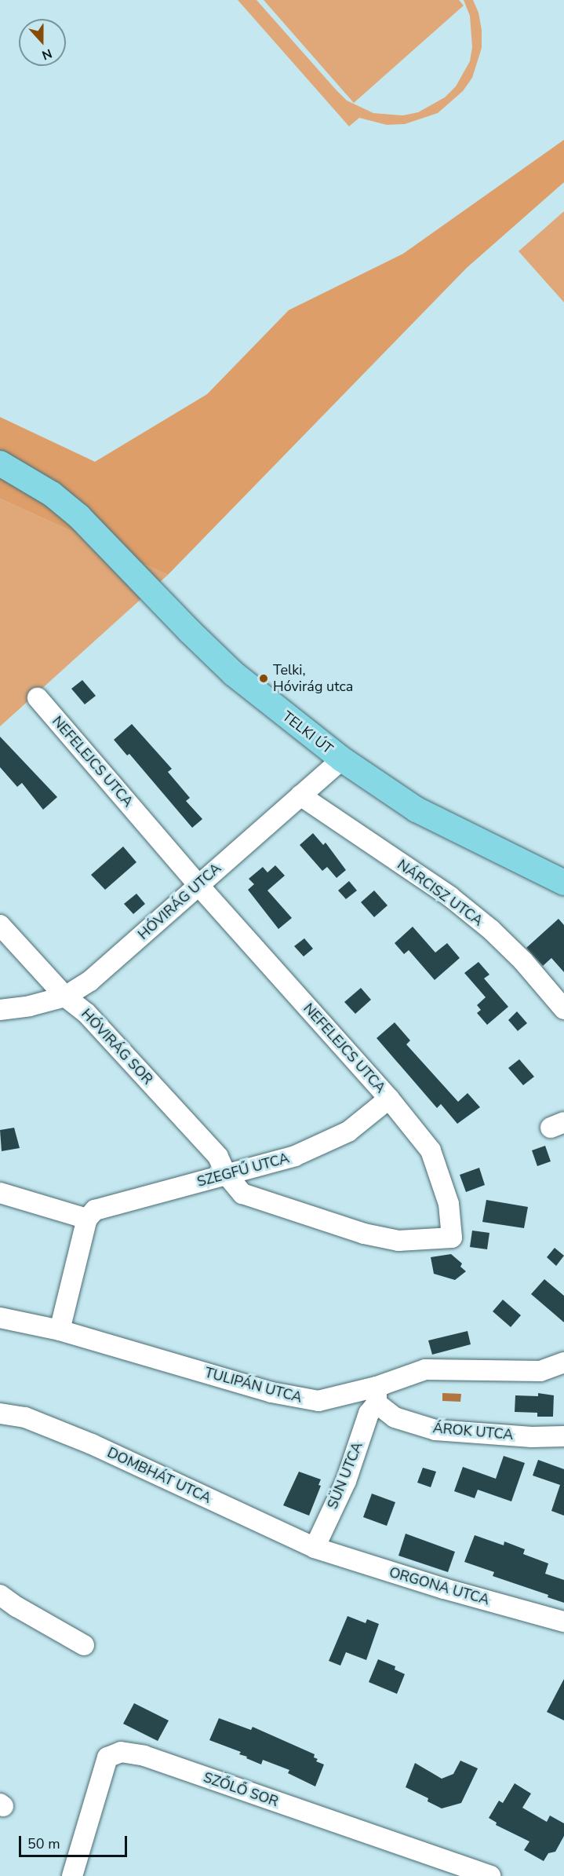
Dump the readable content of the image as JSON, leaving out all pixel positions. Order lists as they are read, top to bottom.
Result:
{
  "streets": {
    "main road": ["TELKI ÚT"],
    "street": [
      "NEFELEJCS UTCA",
      "NÁRCISZ UTCA",
      "HÓVIRÁG UTCA",
      "HÓVIRÁG SOR",
      "SZEGFŰ UTCA",
      "TULIPÁN UTCA",
      "ÁROK UTCA",
      "DOMBHÁT UTCA",
      "SÜN UTCA",
      "ORGONA UTCA",
      "SZŐLŐ SOR"
    ]
  },
  "crossings": [
    ["TELKI ÚT", "HÓVIRÁG UTCA"],
    ["NEFELEJCS UTCA", "HÓVIRÁG UTCA"],
    ["NEFELEJCS UTCA", "HÓVIRÁG SOR"],
    ["NEFELEJCS UTCA", "SZEGFŰ UTCA"],
    ["NÁRCISZ UTCA", "HÓVIRÁG UTCA"],
    ["HÓVIRÁG UTCA", "HÓVIRÁG SOR"],
    ["HÓVIRÁG SOR", "SZEGFŰ UTCA"],
    ["TULIPÁN UTCA", "ÁROK UTCA"],
    ["TULIPÁN UTCA", "SÜN UTCA"],
    ["ÁROK UTCA", "SÜN UTCA"],
    ["DOMBHÁT UTCA", "SÜN UTCA"],
    ["DOMBHÁT UTCA", "ORGONA UTCA"],
    ["SÜN UTCA", "ORGONA UTCA"]
  ],
  "places": ["Telki, Hóvirág utca"],
  "scale_bar": "50 m",
  "north": "bottom"
}
